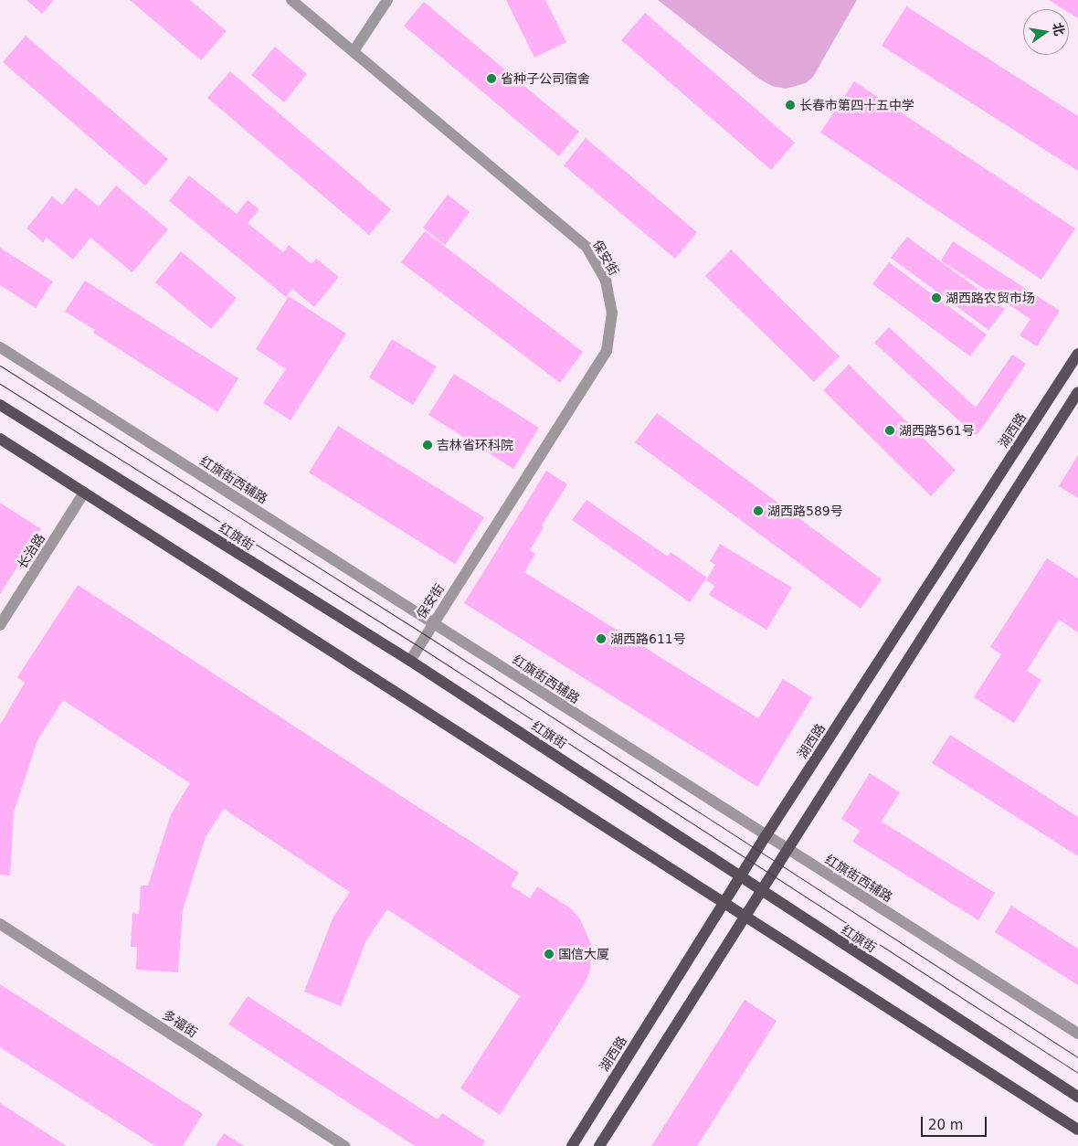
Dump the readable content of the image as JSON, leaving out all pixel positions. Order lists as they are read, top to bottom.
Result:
{
  "streets": {
    "main road": ["湖西路", "红旗街"],
    "street": [
      "保安街",
      "红旗街西辅路",
      "长治路",
      "多福街"
    ]
  },
  "crossings": [
    ["保安街", "红旗街西辅路"],
    ["保安街", "红旗街"],
    ["湖西路", "红旗街西辅路"],
    ["湖西路", "红旗街"]
  ],
  "places": [
    "省种子公司宿舍",
    "长春市第四十五中学",
    "湖西路农贸市场",
    "湖西路561号",
    "吉林省环科院",
    "湖西路589号",
    "湖西路611号",
    "国信大厦"
  ],
  "scale_bar": "20 m",
  "north": "right"
}
